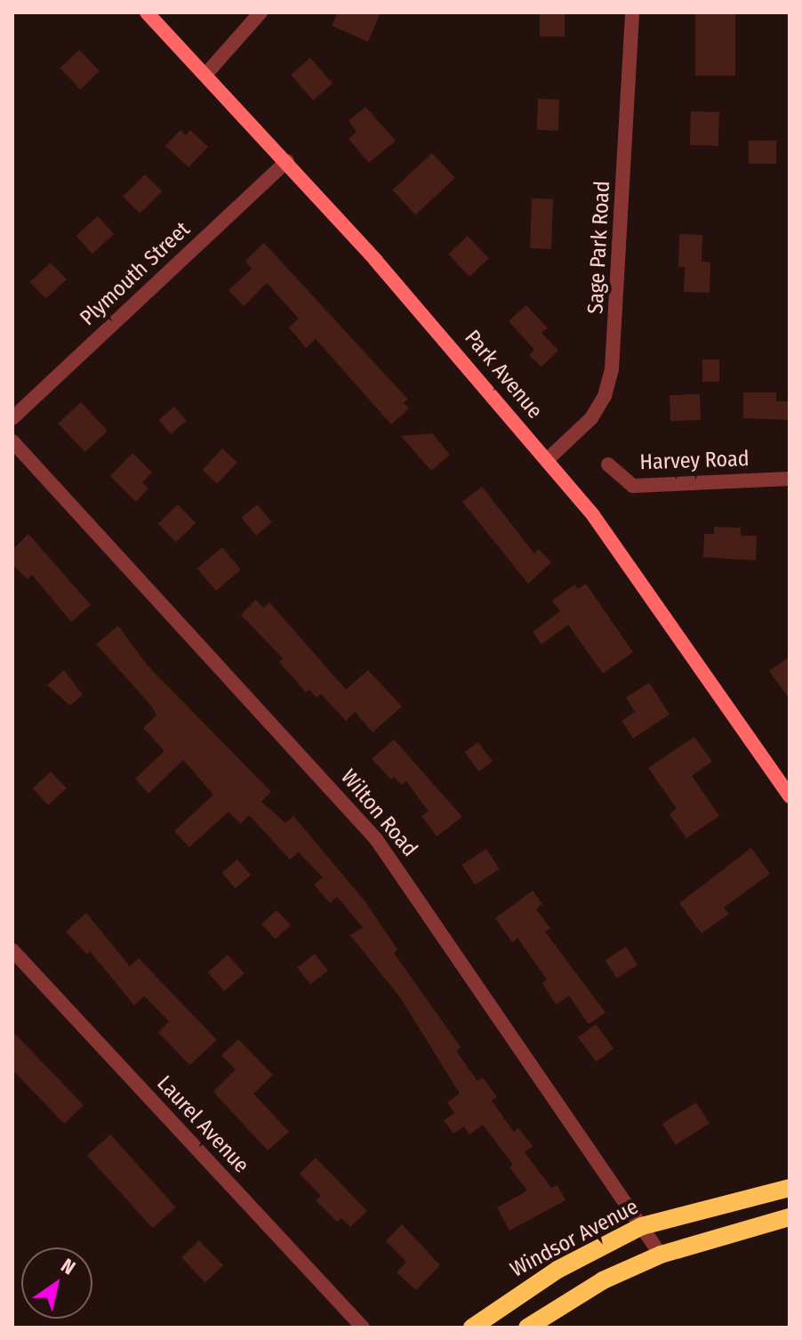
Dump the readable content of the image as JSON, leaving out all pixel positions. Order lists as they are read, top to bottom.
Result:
{
  "streets": {
    "main road": ["Park Avenue", "Windsor Avenue"],
    "street": [
      "Sage Park Road",
      "Plymouth Street",
      "Harvey Road",
      "Wilton Road",
      "Laurel Avenue"
    ]
  },
  "crossings": [
    ["Sage Park Road", "Park Avenue"],
    ["Plymouth Street", "Park Avenue"],
    ["Wilton Road", "Windsor Avenue"]
  ],
  "north": "top right"
}
